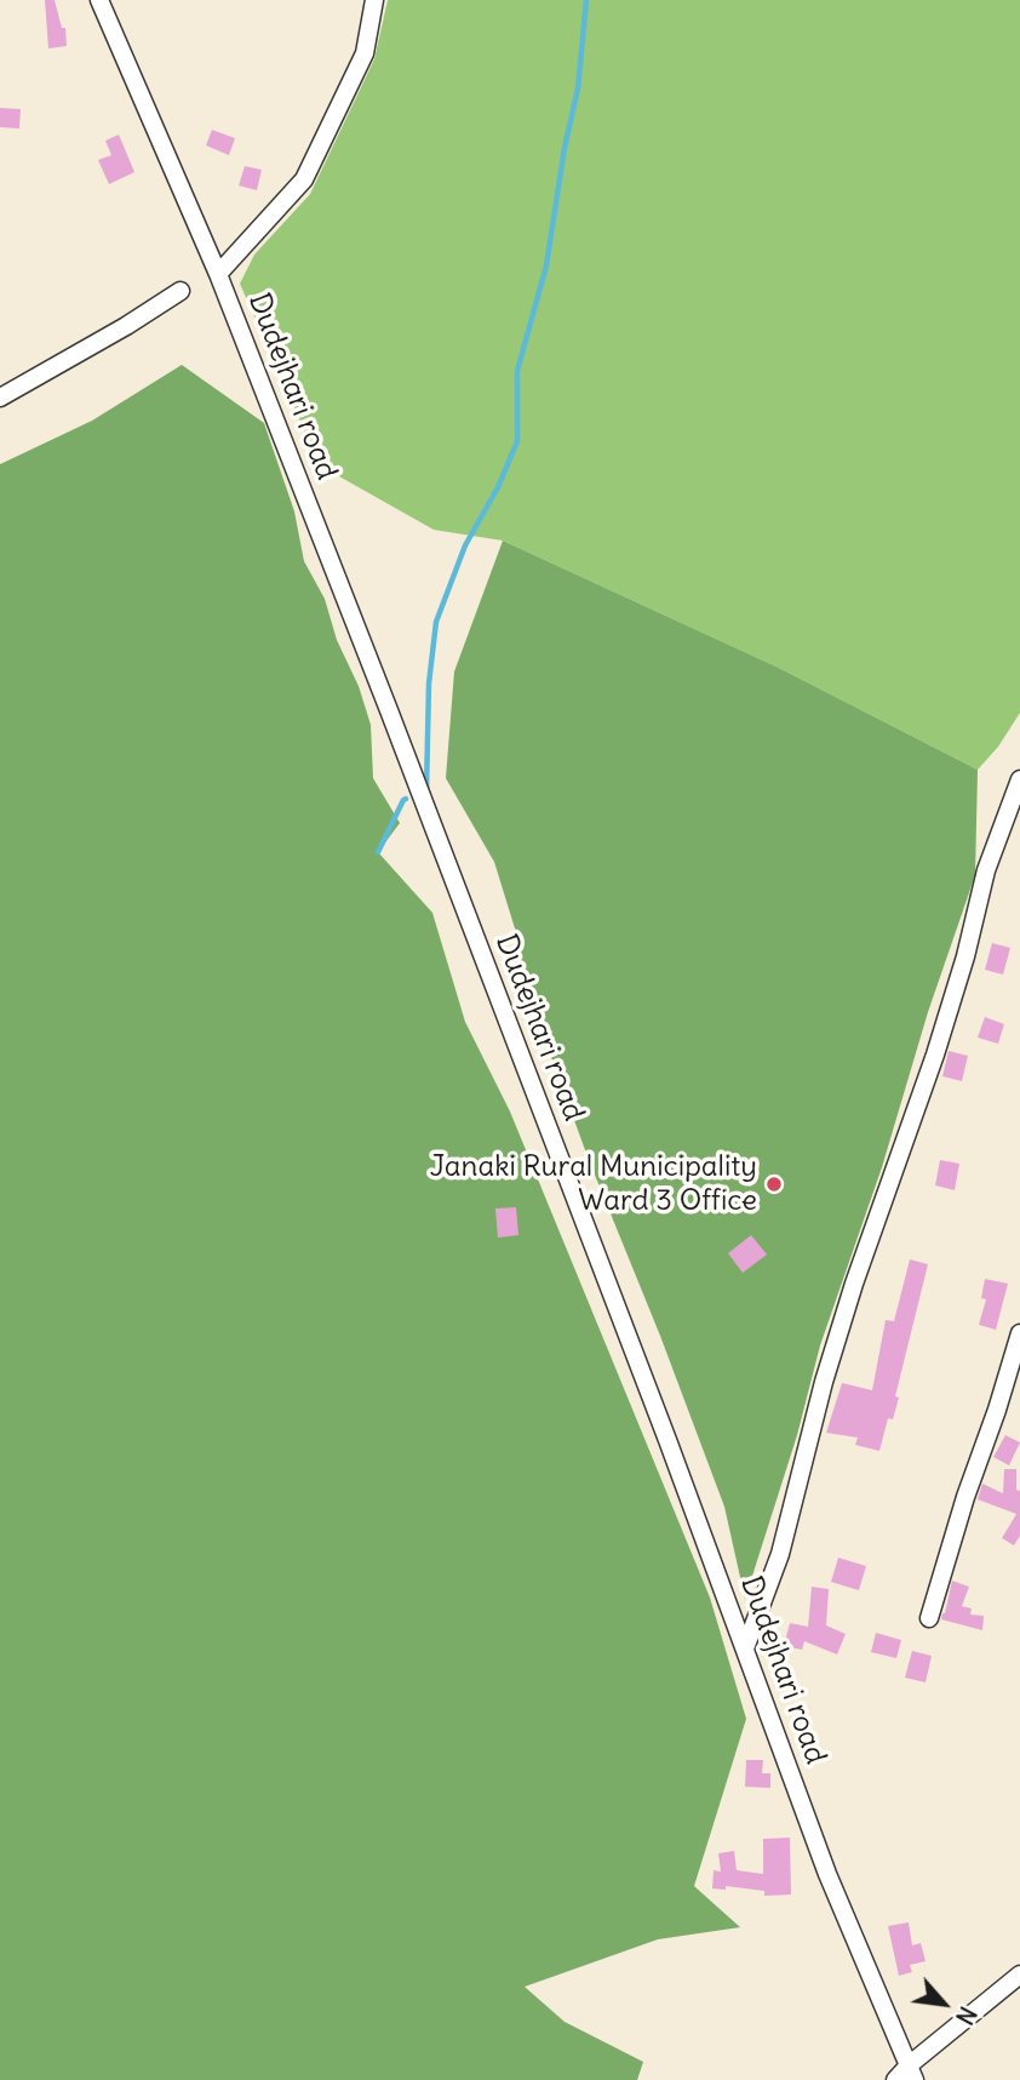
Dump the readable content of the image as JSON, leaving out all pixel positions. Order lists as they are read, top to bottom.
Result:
{
  "streets": {
    "street": ["Dudejhari road"]
  },
  "places": ["Janaki Rural Municipality Ward 3 Office"],
  "north": "bottom right"
}
